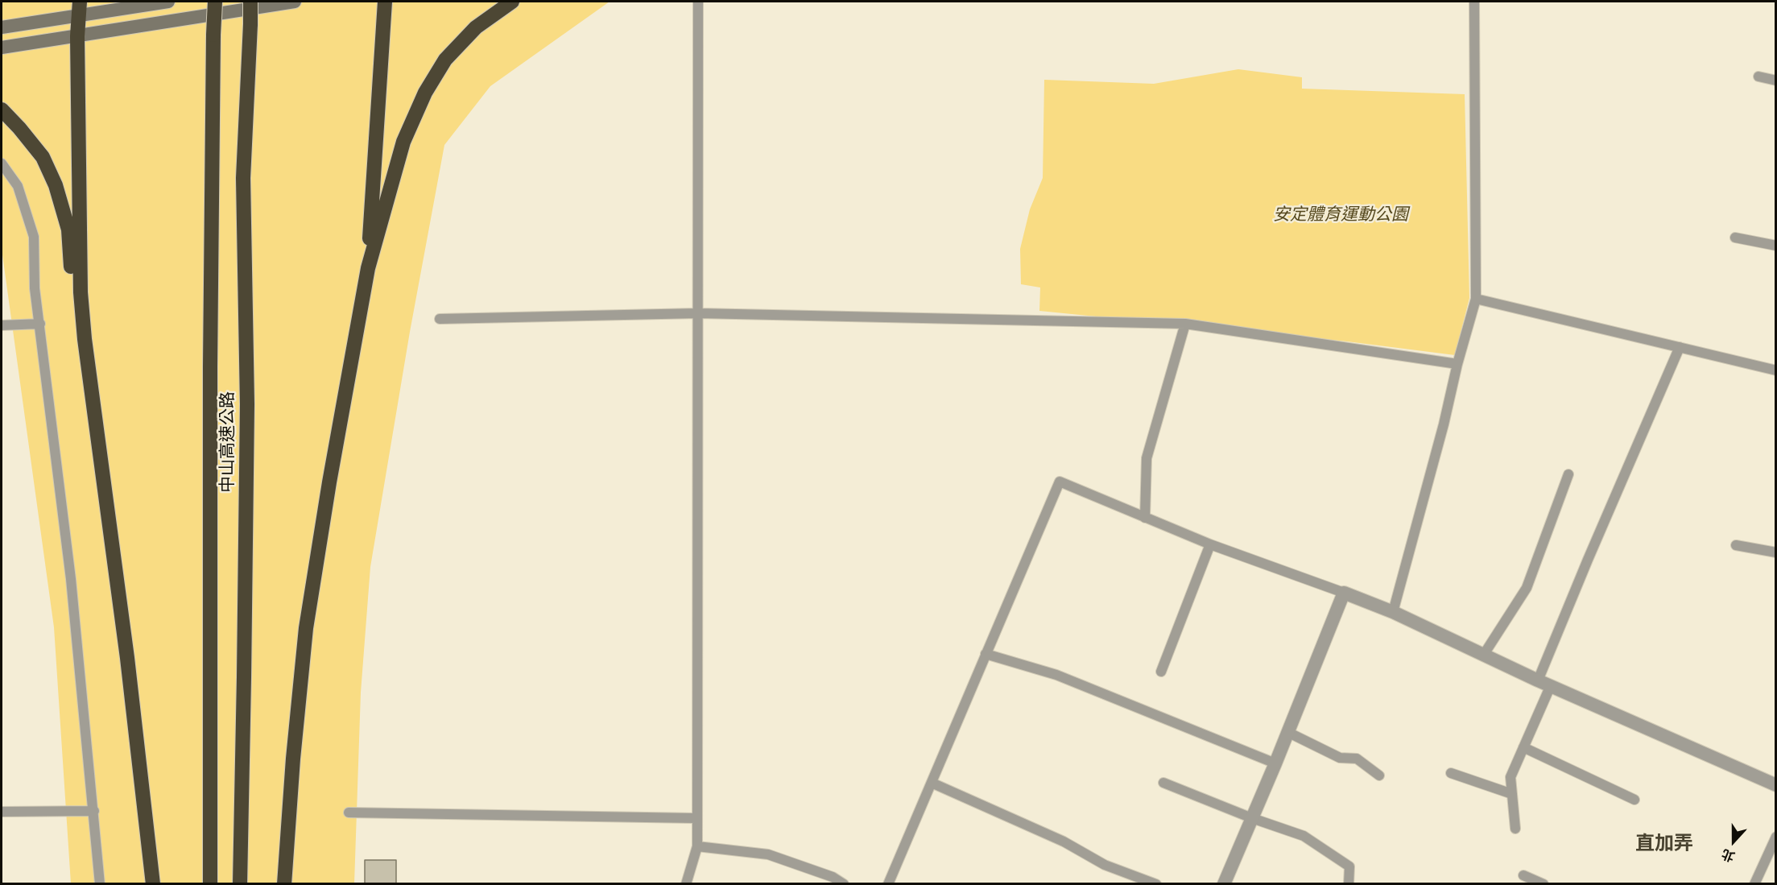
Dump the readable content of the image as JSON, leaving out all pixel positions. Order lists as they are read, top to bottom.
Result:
{
  "streets": {
    "highway": ["中山高速公路"]
  },
  "districts": ["直加弄"],
  "parks": ["安定體育運動公園"],
  "north": "bottom"
}
